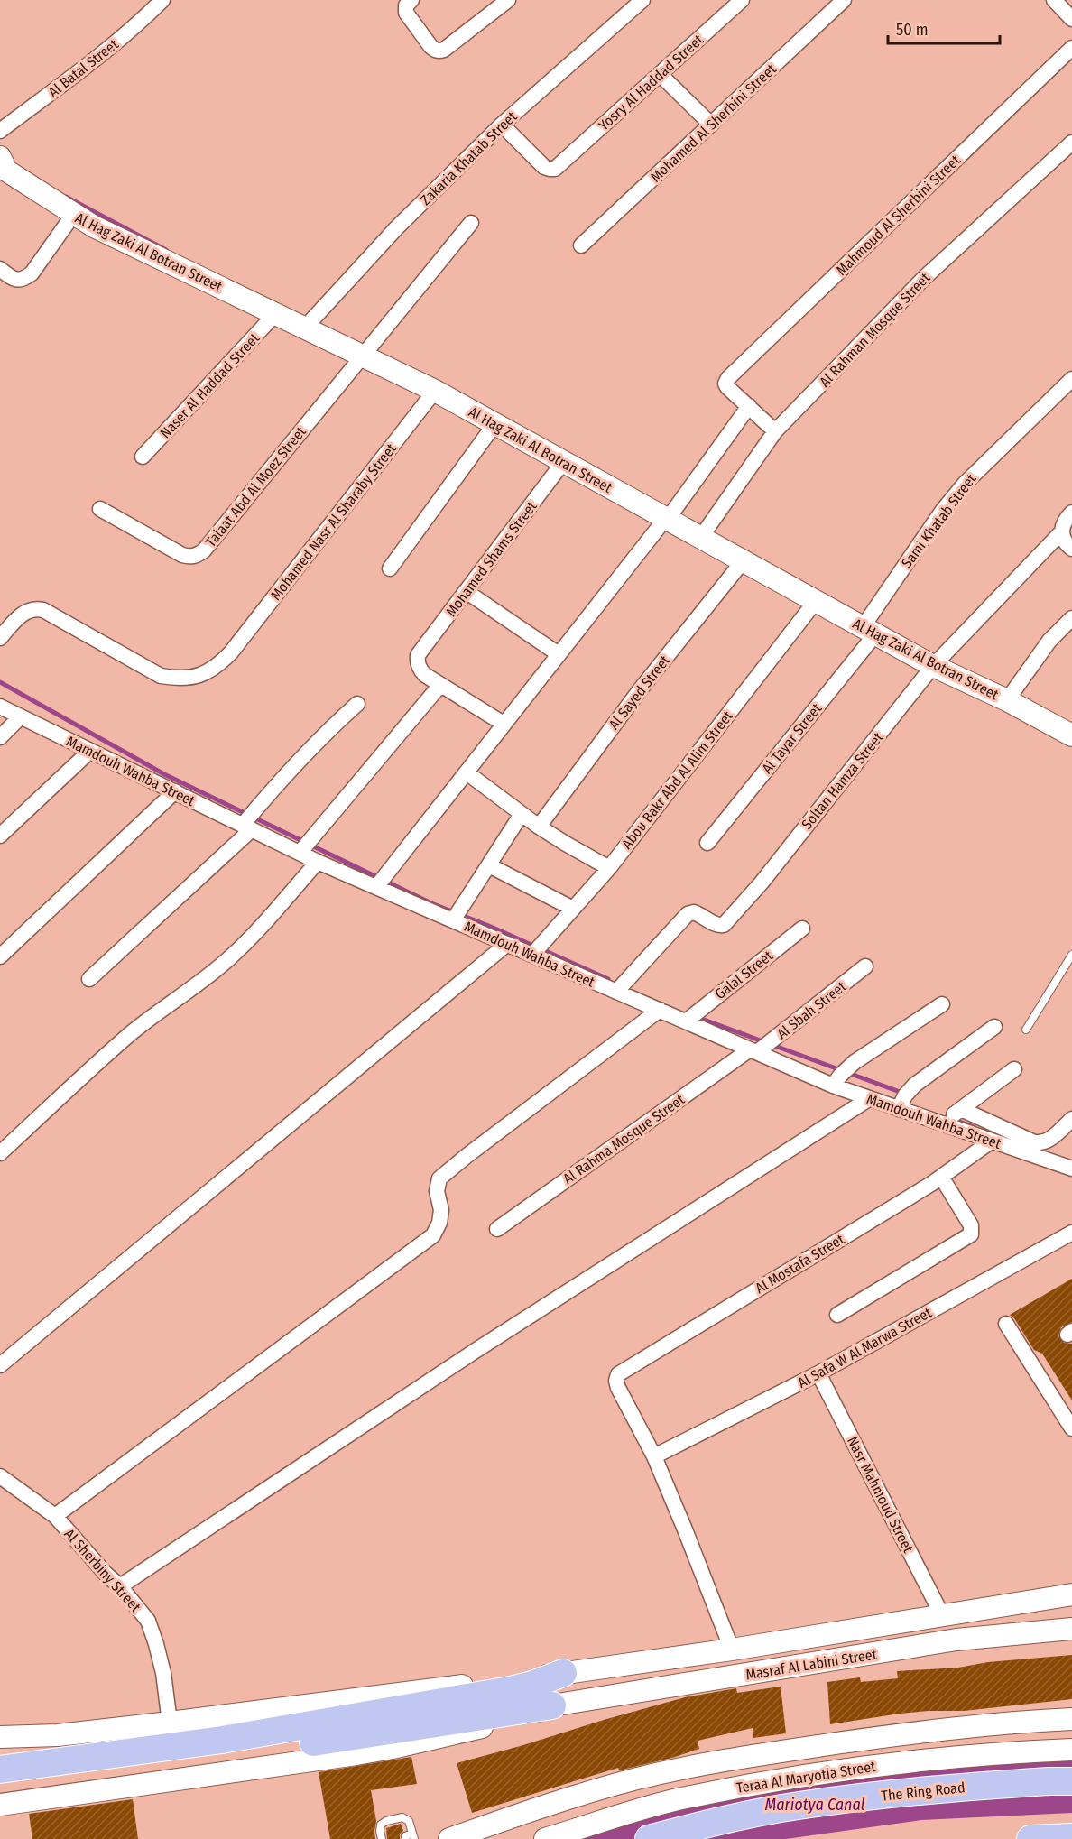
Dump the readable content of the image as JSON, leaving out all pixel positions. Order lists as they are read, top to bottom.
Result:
{
  "streets": {
    "highway": ["The Ring Road"],
    "main road": ["Al Hag Zaki Al Botran Street", "Masraf Al Labini Street", "Teraa Al Maryotia Street"],
    "street": [
      "Al Batal Street",
      "Yosry Al Haddad Street",
      "Mohamed Al Sherbini Street",
      "Zakaria Khatab Street",
      "Mahmoud Al Sherbini Street",
      "Al Rahman Mosque Street",
      "Naser Al Haddad Street",
      "Talaat Abd Al Moez Street",
      "Sami Khatab Street",
      "Mohamed Nasr Al Sharaby Street",
      "Mohamed Shams Street",
      "Al Sayed Street",
      "Al Tayar Street",
      "Mamdouh Wahba Street",
      "Abou Bakr Abd Al Alim Street",
      "Soltan Hamza Street",
      "Galal Street",
      "Al Sbah Street",
      "Al Rahma Mosque Street",
      "Al Mostafa Street",
      "Al Safa W Al Marwa Street",
      "Nasr Mahmoud Street",
      "Al Sherbiny Street"
    ]
  },
  "crossings": [
    ["Yosry Al Haddad Street", "Zakaria Khatab Street"],
    ["Zakaria Khatab Street", "Al Hag Zaki Al Botran Street"],
    ["Al Hag Zaki Al Botran Street", "Al Rahman Mosque Street"],
    ["Al Hag Zaki Al Botran Street", "Naser Al Haddad Street"],
    ["Al Hag Zaki Al Botran Street", "Talaat Abd Al Moez Street"],
    ["Al Hag Zaki Al Botran Street", "Sami Khatab Street"],
    ["Al Hag Zaki Al Botran Street", "Mohamed Nasr Al Sharaby Street"],
    ["Al Hag Zaki Al Botran Street", "Mohamed Shams Street"],
    ["Al Hag Zaki Al Botran Street", "Al Sayed Street"],
    ["Al Hag Zaki Al Botran Street", "Al Tayar Street"],
    ["Al Hag Zaki Al Botran Street", "Abou Bakr Abd Al Alim Street"],
    ["Al Hag Zaki Al Botran Street", "Soltan Hamza Street"],
    ["Sami Khatab Street", "Al Tayar Street"],
    ["Mamdouh Wahba Street", "Abou Bakr Abd Al Alim Street"],
    ["Mamdouh Wahba Street", "Soltan Hamza Street"],
    ["Mamdouh Wahba Street", "Galal Street"],
    ["Mamdouh Wahba Street", "Al Sbah Street"],
    ["Mamdouh Wahba Street", "Al Rahma Mosque Street"],
    ["Mamdouh Wahba Street", "Al Mostafa Street"],
    ["Al Sbah Street", "Al Rahma Mosque Street"],
    ["Al Mostafa Street", "Al Safa W Al Marwa Street"],
    ["Al Safa W Al Marwa Street", "Nasr Mahmoud Street"],
    ["Nasr Mahmoud Street", "Masraf Al Labini Street"],
    ["Al Sherbiny Street", "Masraf Al Labini Street"]
  ],
  "water": ["Mariotya Canal"],
  "scale_bar": "50 m"
}
